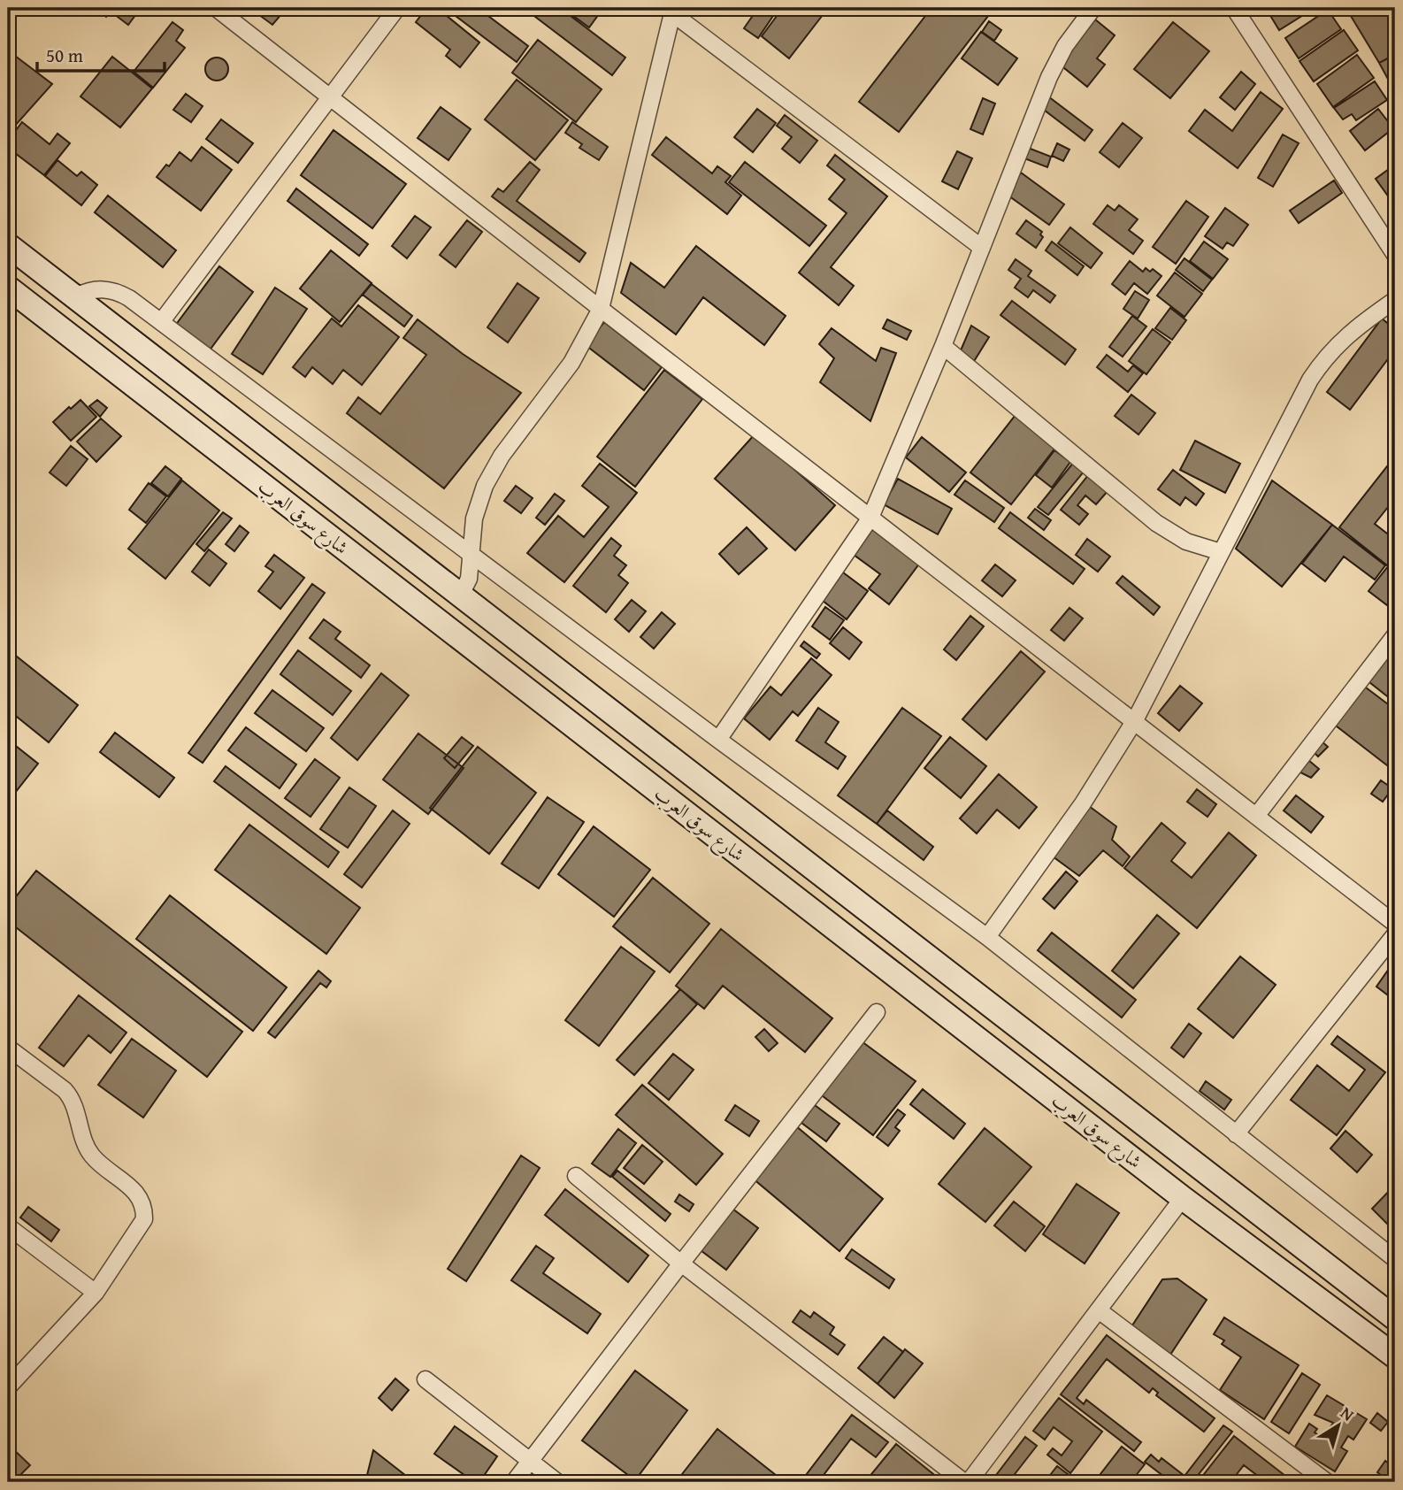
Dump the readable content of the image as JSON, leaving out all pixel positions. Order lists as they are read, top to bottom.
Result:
{
  "streets": {
    "main road": ["شارع سوق العرب"]
  },
  "scale_bar": "50 m",
  "north": "top right"
}
